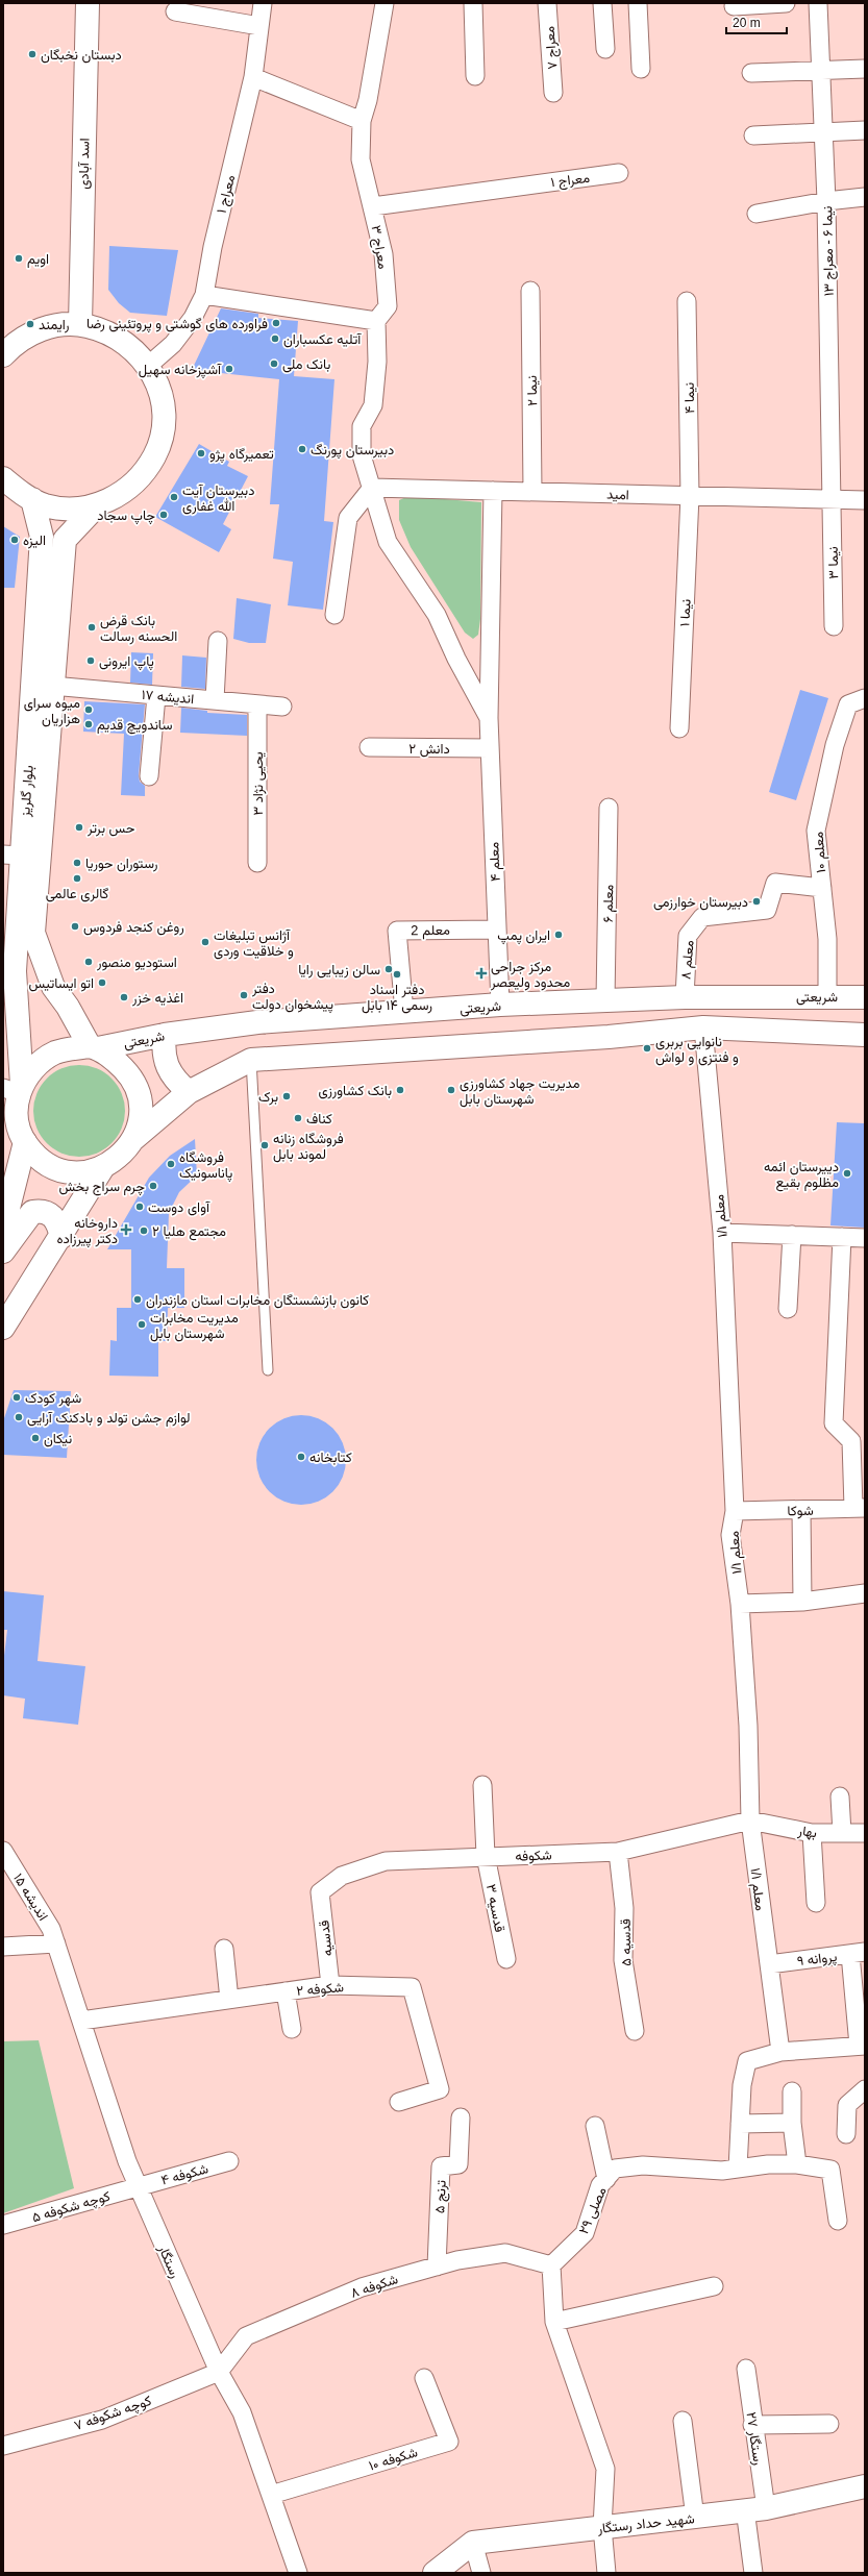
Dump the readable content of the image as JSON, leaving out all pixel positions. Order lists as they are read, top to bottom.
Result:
{
  "streets": {
    "main road": [
      "اسد آبادی",
      "بلوار گلریز",
      "شریعتی",
      "شهید حداد رستگار"
    ],
    "street": [
      "معراج ۷",
      "معراج ۱",
      "معراج ۳",
      "نیما ۶ - معراج ۱۳",
      "نیما ۲",
      "نیما ۴",
      "امید",
      "نیما ۳",
      "نیما ۱",
      "اندیشه ۱۷",
      "دانش ۲",
      "یحیی نژاد ۳",
      "معلم ۱۰",
      "معلم ۴",
      "معلم ۶",
      "معلم 2",
      "معلم ۸",
      "معلم ۱/۱",
      "شوکا",
      "بهار",
      "شکوفه",
      "اندیشه ۱۵",
      "قدسیه ۳",
      "قدسیه",
      "قدسیه ۵",
      "پروانه ۹",
      "شکوفه ۲",
      "شکوفه ۴",
      "ترنج ۵",
      "کوچه شکوفه ۵",
      "مصلی ۲۹",
      "رستگار",
      "شکوفه ۸",
      "کوچه شکوفه ۷",
      "رستگار ۲۷",
      "شکوفه ۱۰"
    ]
  },
  "crossings": [
    ["معراج ۱", "معراج ۳"],
    ["نیما ۶ - معراج ۱۳", "امید"],
    ["نیما ۶ - معراج ۱۳", "نیما ۳"],
    ["نیما ۲", "امید"],
    ["نیما ۴", "امید"],
    ["نیما ۴", "نیما ۱"],
    ["امید", "نیما ۳"],
    ["امید", "نیما ۱"],
    ["امید", "معلم ۴"],
    ["اندیشه ۱۷", "یحیی نژاد ۳"],
    ["اندیشه ۱۷", "بلوار گلریز"],
    ["دانش ۲", "معلم ۴"],
    ["بلوار گلریز", "شریعتی"],
    ["معلم ۱۰", "معلم ۸"],
    ["معلم ۱۰", "شریعتی"],
    ["معلم ۴", "معلم 2"],
    ["معلم ۴", "شریعتی"],
    ["معلم ۶", "شریعتی"],
    ["معلم 2", "شریعتی"],
    ["معلم ۸", "شریعتی"],
    ["معلم ۱/۱", "شوکا"],
    ["معلم ۱/۱", "بهار"],
    ["معلم ۱/۱", "شکوفه"],
    ["معلم ۱/۱", "پروانه ۹"],
    ["بهار", "شکوفه"],
    ["شکوفه", "قدسیه ۳"],
    ["شکوفه", "قدسیه"],
    ["شکوفه", "قدسیه ۵"],
    ["اندیشه ۱۵", "رستگار"],
    ["قدسیه", "شکوفه ۲"],
    ["شکوفه ۲", "رستگار"],
    ["شکوفه ۴", "کوچه شکوفه ۵"],
    ["شکوفه ۴", "رستگار"],
    ["ترنج ۵", "شکوفه ۸"],
    ["کوچه شکوفه ۵", "رستگار"],
    ["مصلی ۲۹", "شکوفه ۸"],
    ["رستگار", "شکوفه ۸"],
    ["رستگار", "کوچه شکوفه ۷"],
    ["رستگار", "شکوفه ۱۰"],
    ["شکوفه ۸", "کوچه شکوفه ۷"],
    ["رستگار ۲۷", "شهید حداد رستگار"]
  ],
  "places": {
    "other": [
      "دبستان نخبگان",
      "اویم",
      "فراورده های گوشتی و پروتئینی رضا",
      "رایمند",
      "آتلیه عکسباران",
      "بانک ملی",
      "آشپزخانه سهیل",
      "دبیرستان پورنگ",
      "تعمیرگاه پژو",
      "دبیرستان آیت الله غفاری",
      "چاپ سجاد",
      "الیزه",
      "بانک قرض الحسنه رسالت",
      "پاپ ایرونی",
      "میوه سرای هزاریان",
      "ساندویچ قدیم",
      "حس برتر",
      "رستوران حوریا",
      "گالری عالمی",
      "دبیرستان خوارزمی",
      "روغن کنجد فردوس",
      "ایران پمپ",
      "آژانس تبلیغات و خلاقیت وردی",
      "استودیو منصور",
      "سالن زیبایی رایا",
      "دفتر اسناد رسمی ۱۴ بابل",
      "اتو ایساتیس",
      "دفتر پیشخوان دولت",
      "اغذیه خزر",
      "نانوایی بربری و فنتزی و لواش",
      "بانک کشاورزی",
      "مدیریت جهاد کشاورزی شهرستان بابل",
      "برک",
      "کناف",
      "فروشگاه زنانه لموند بابل",
      "فروشگاه پاناسونیک",
      "دییرستان ائمه مظلوم بقیع",
      "چرم سراج بخش",
      "آوای دوست",
      "مجتمع هلیا ۲",
      "کانون بازنشستگان مخابرات استان مازندران",
      "مدیریت مخابرات شهرستان بابل",
      "شهر کودک",
      "لوازم جشن تولد و بادکنک آرایی",
      "نیکان",
      "کتابخانه"
    ],
    "health": ["مرکز جراحی محدود ولیعصر", "داروخانه دکتر پیرزاده"]
  },
  "scale_bar": "20 m"
}
